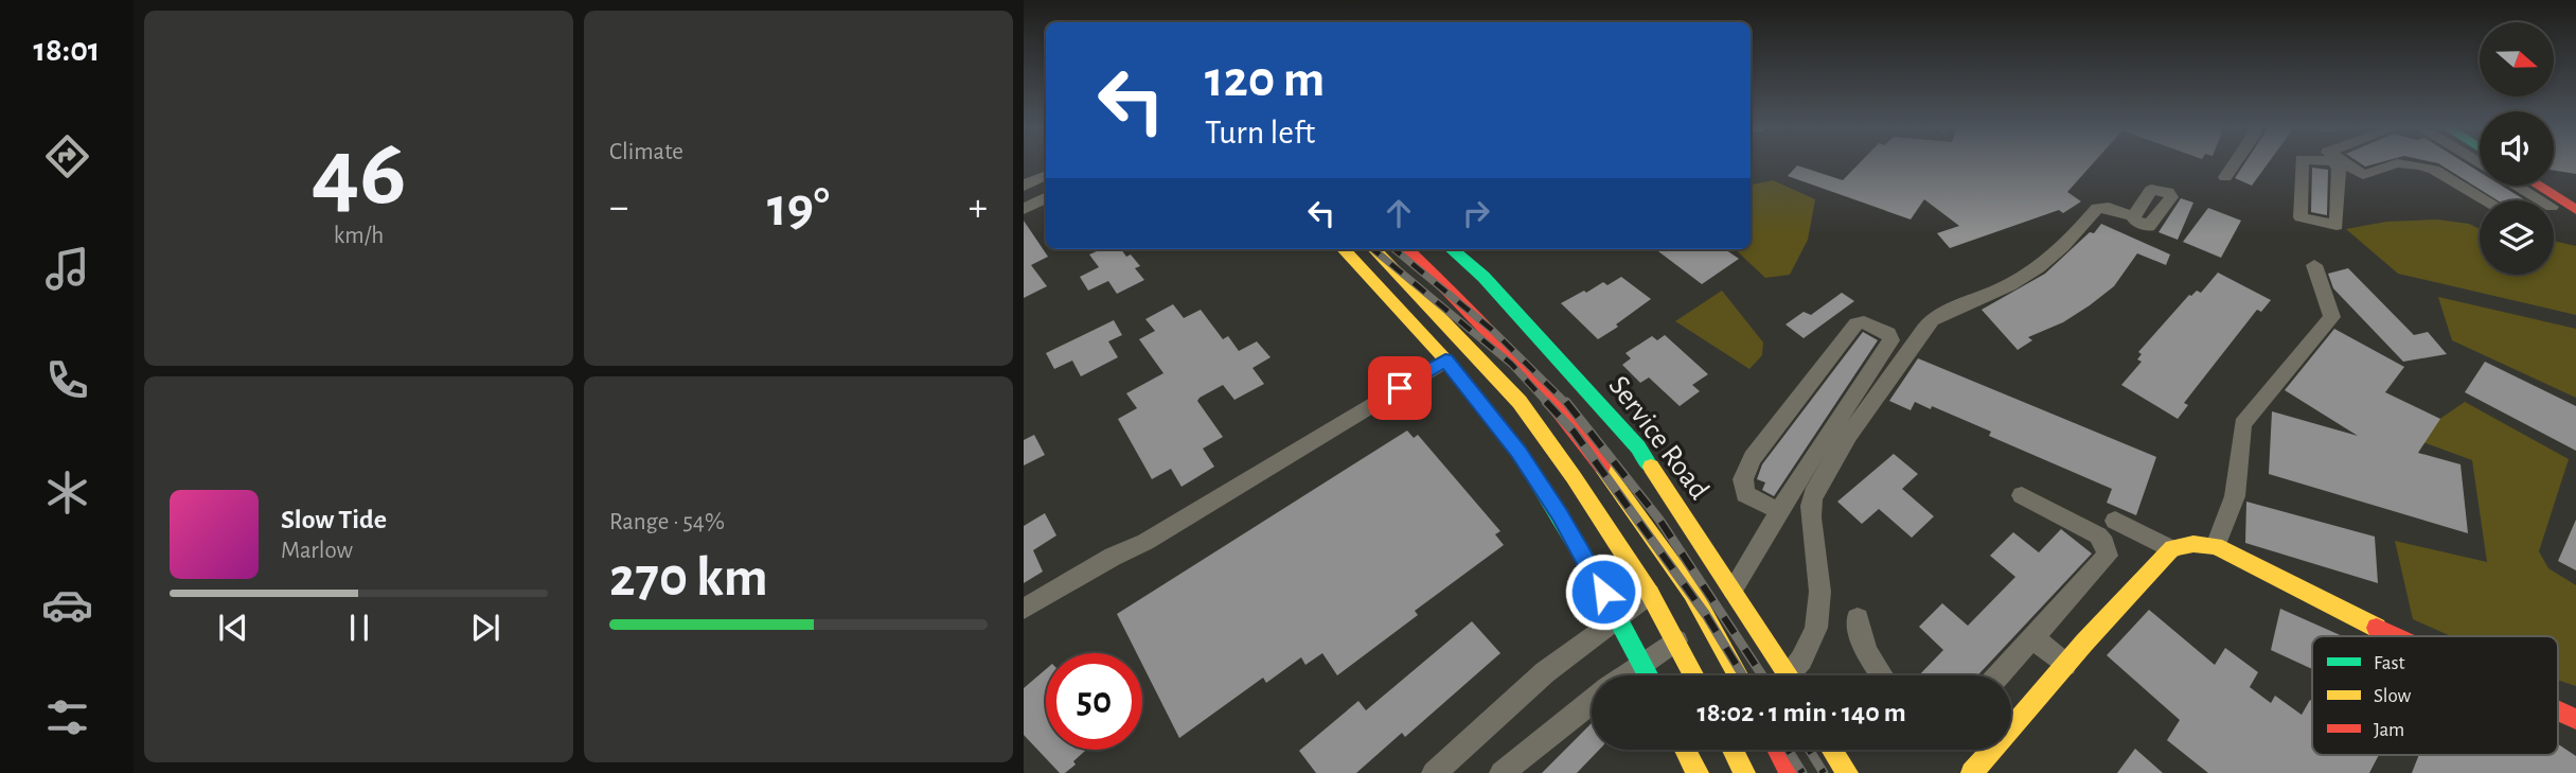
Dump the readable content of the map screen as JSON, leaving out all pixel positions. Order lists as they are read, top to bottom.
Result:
{
  "streets": {
    "main road": ["Service Road"]
  },
  "legend": ["Fast", "Slow", "Jam"],
  "north": "right",
  "page": {
    "tabs": "18:01",
    "tile": [
      ["46", "km/h"],
      "Climate",
      ["Range · 54%", "270 km"]
    ],
    "turn": ["120 m", "Turn left"],
    "heat": ["−", "19°", "+"],
    "song": ["Slow Tide", "Marlow"],
    "limit": "50",
    "trip": "18:02 · 1 min · 140 m"
  }
}
